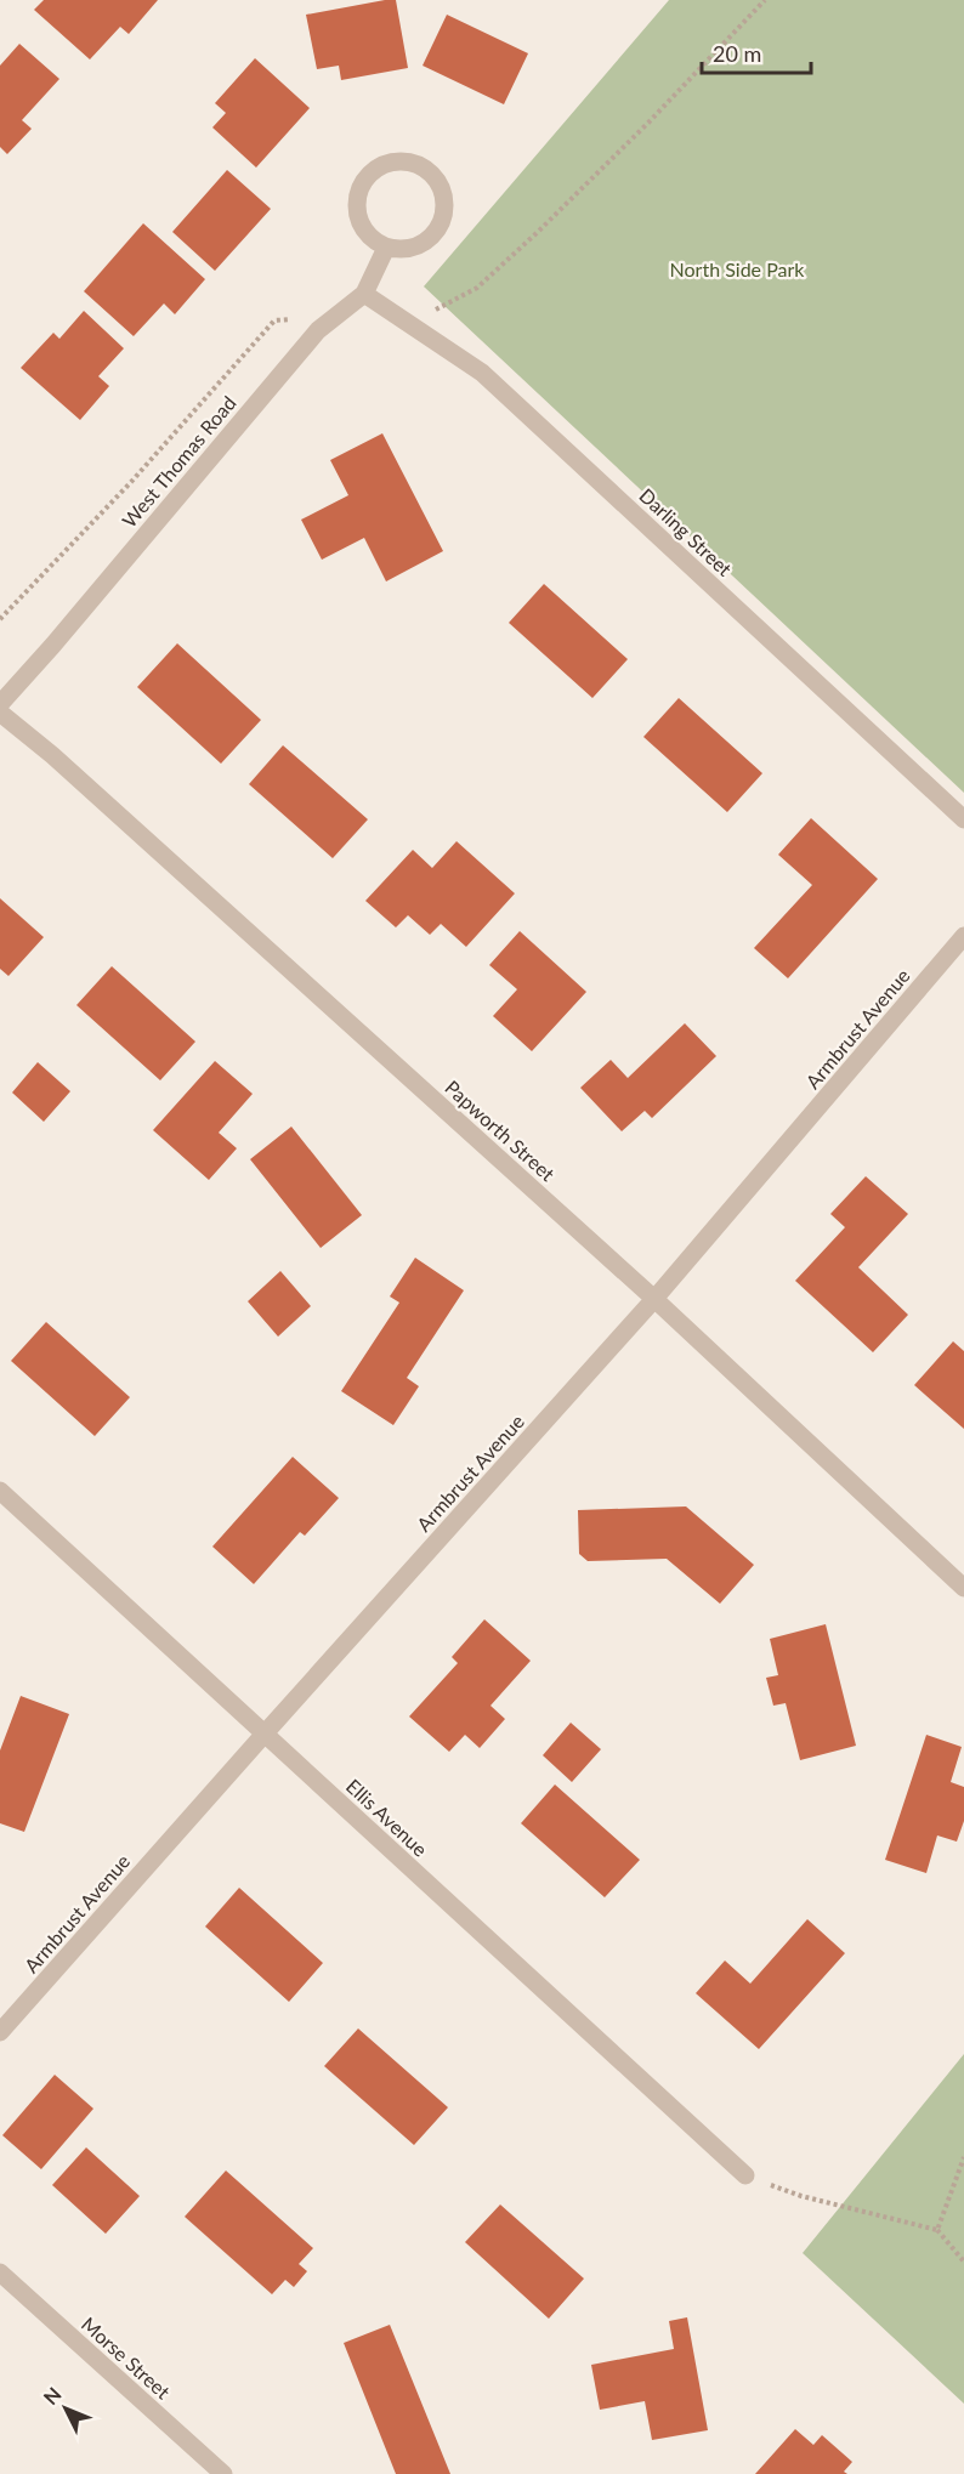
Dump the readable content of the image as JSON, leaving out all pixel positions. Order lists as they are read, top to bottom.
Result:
{
  "streets": {
    "street": [
      "West Thomas Road",
      "Darling Street",
      "Armbrust Avenue",
      "Papworth Street",
      "Ellis Avenue",
      "Morse Street"
    ]
  },
  "crossings": [
    ["West Thomas Road", "Darling Street"],
    ["Armbrust Avenue", "Papworth Street"],
    ["Armbrust Avenue", "Ellis Avenue"]
  ],
  "parks": ["North Side Park"],
  "scale_bar": "20 m",
  "north": "top left"
}
